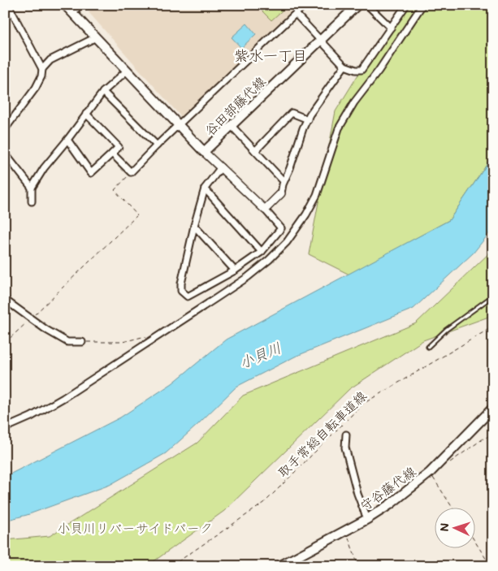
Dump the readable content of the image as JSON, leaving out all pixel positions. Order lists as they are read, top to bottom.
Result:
{
  "streets": {
    "main road": ["谷田部藤代線", "守谷藤代線"],
    "path": ["取手常総自転車道線"]
  },
  "districts": ["紫水一丁目"],
  "water": ["小貝川"],
  "parks": ["小貝川リバーサイドパーク"],
  "north": "left"
}
